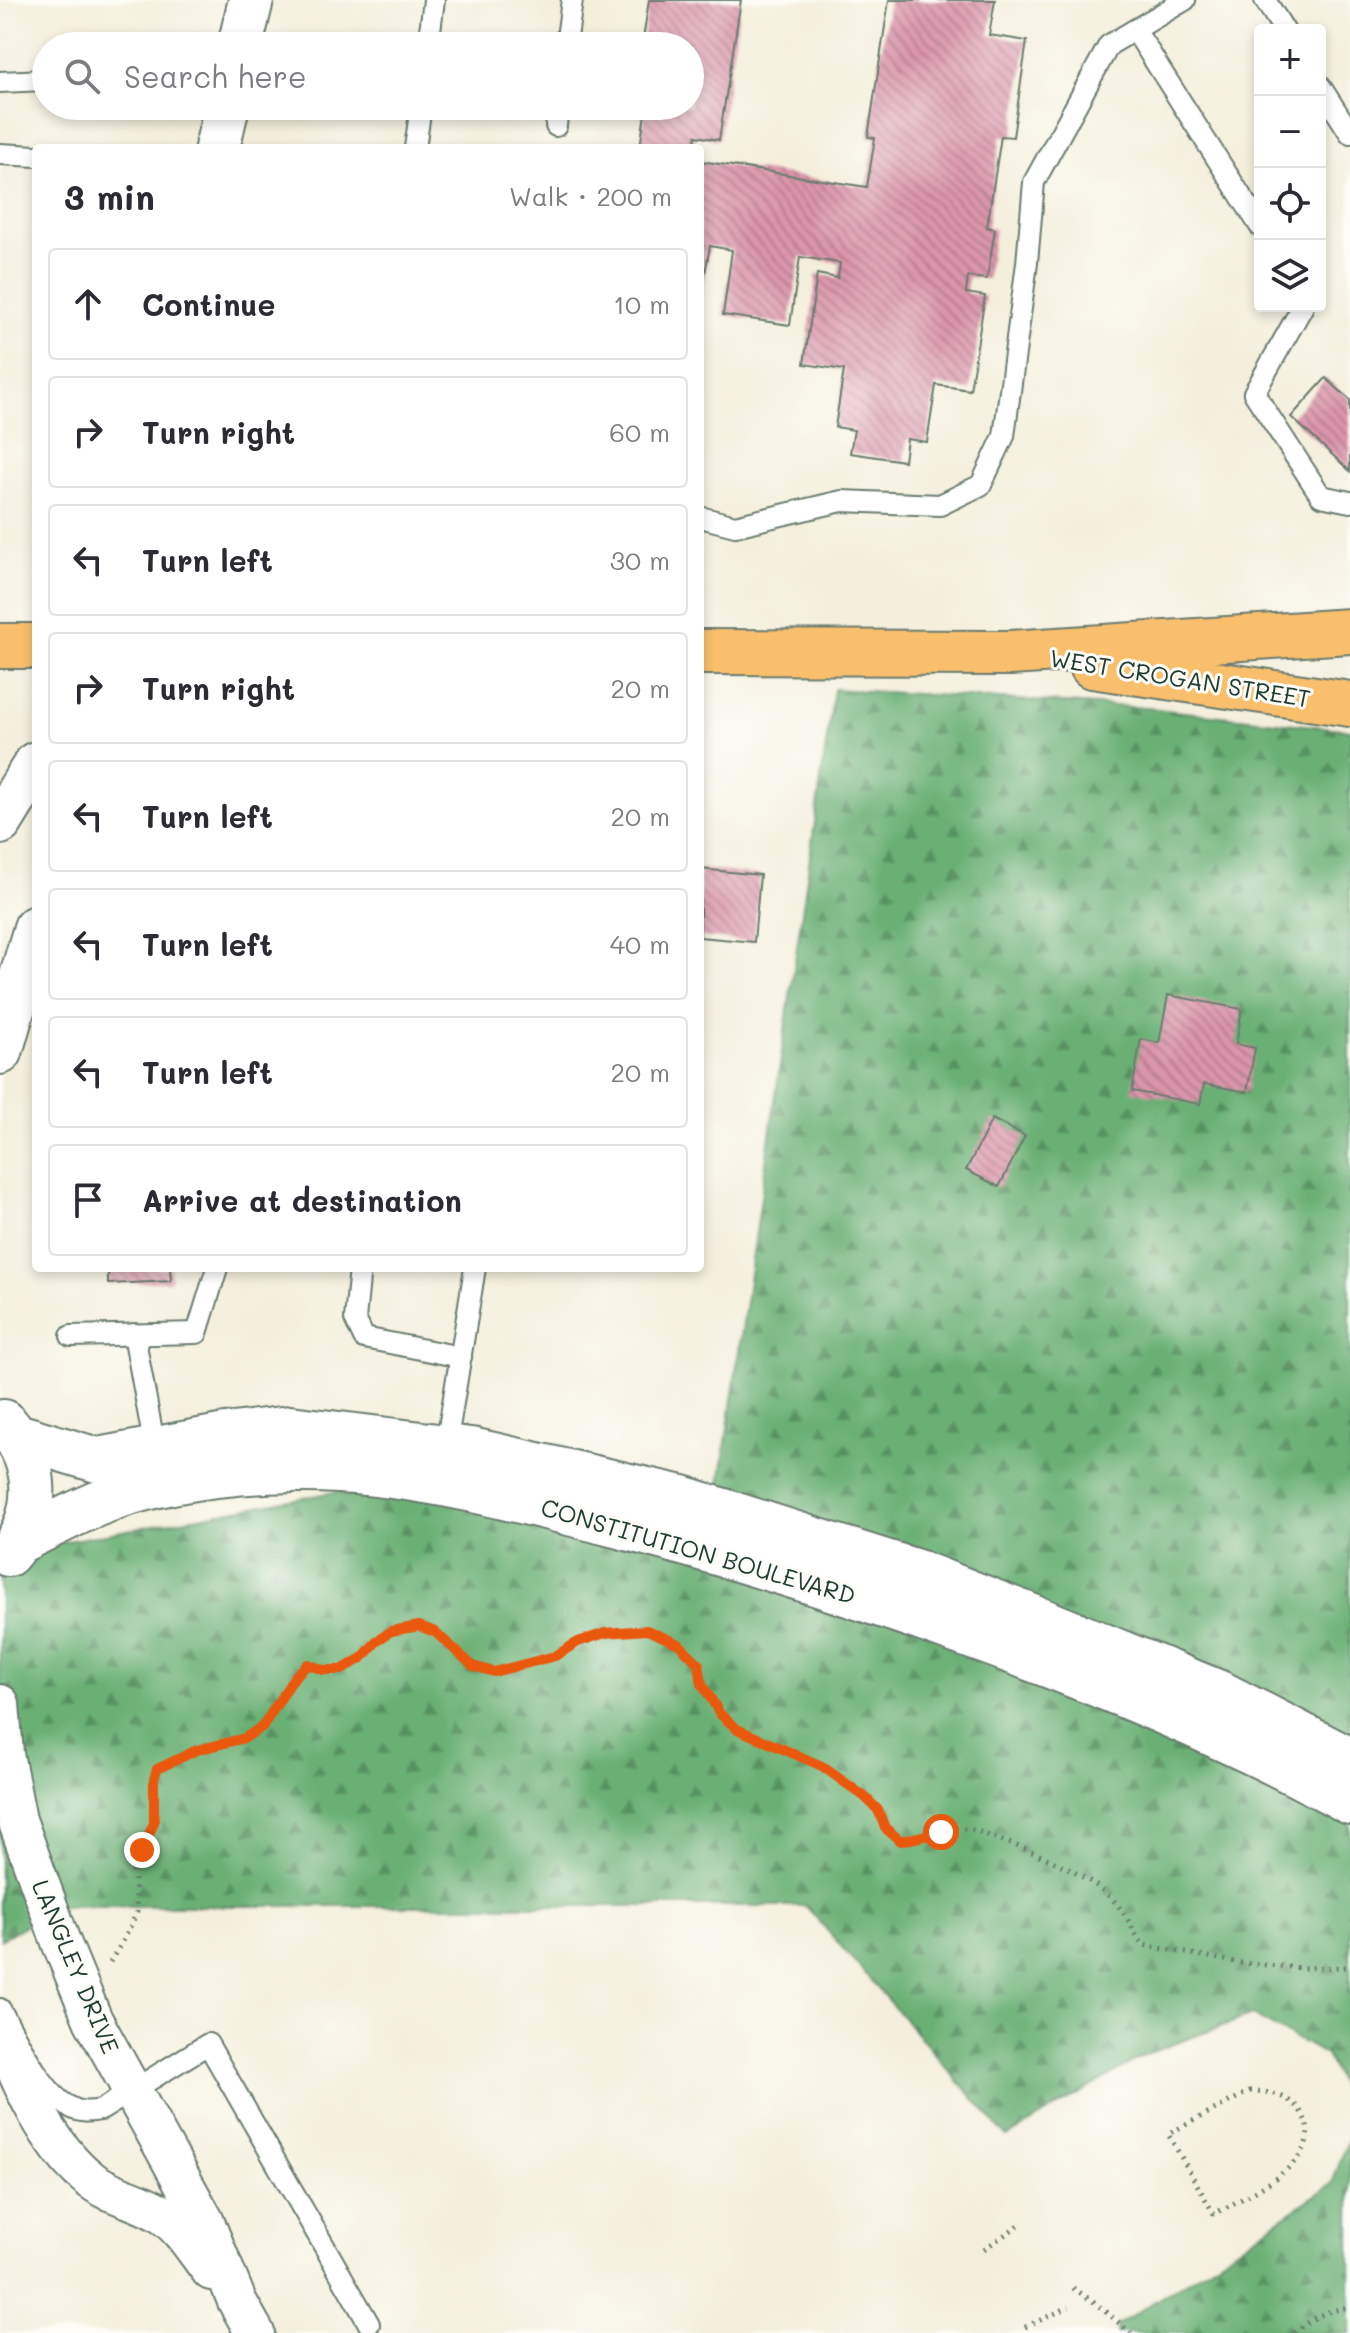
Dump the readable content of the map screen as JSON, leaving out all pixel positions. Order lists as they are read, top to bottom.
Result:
{
  "streets": {
    "main road": ["WEST CROGAN STREET"],
    "street": ["CONSTITUTION BOULEVARD", "LANGLEY DRIVE"]
  },
  "page": {
    "map_buttons": ["+", "−"],
    "search": "Search here",
    "heading": ["3 min", "Walk · 200 m"],
    "list": [
      ["Continue", "10 m"],
      ["Turn right", "60 m"],
      ["Turn left", "30 m"],
      ["Turn right", "20 m"],
      ["Turn left", "20 m"],
      ["Turn left", "40 m"],
      ["Turn left", "20 m"],
      "Arrive at destination"
    ]
  }
}
